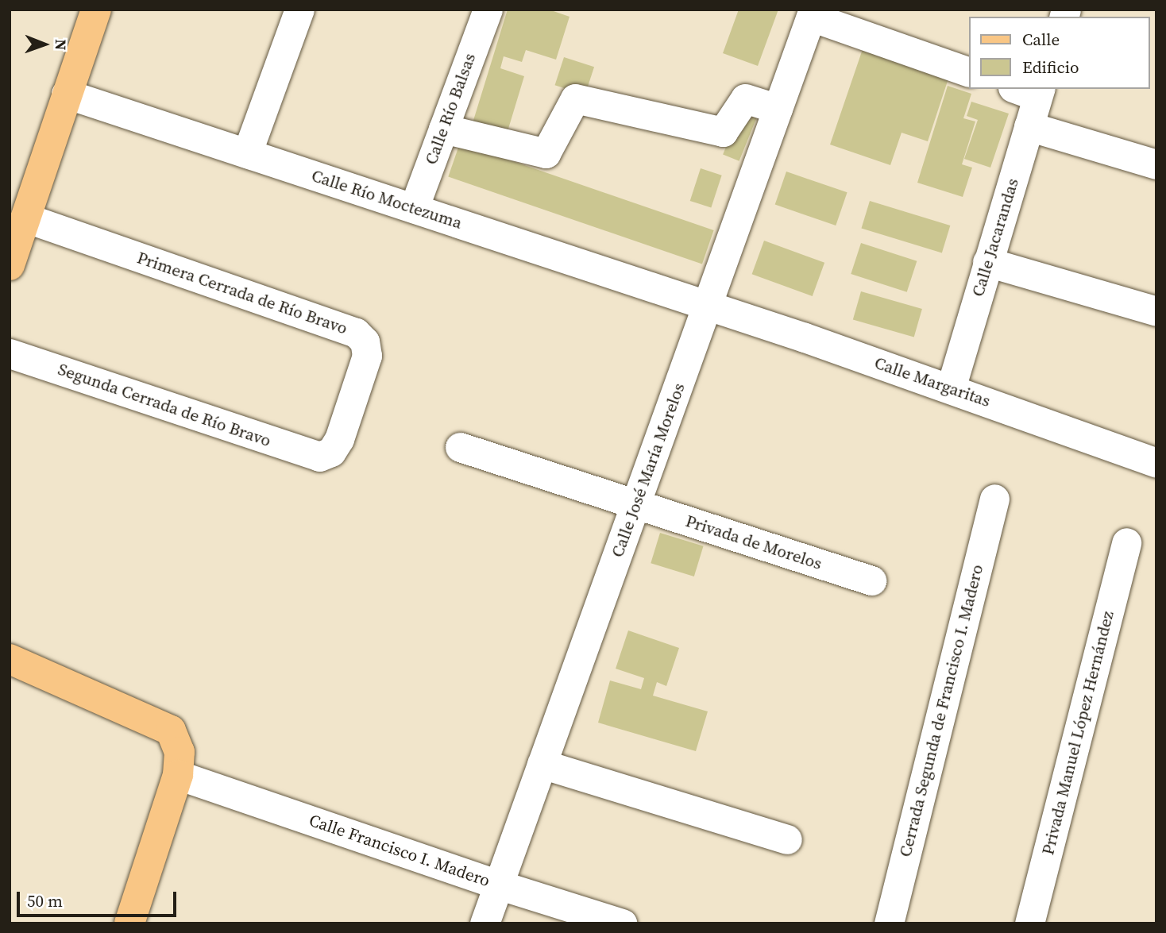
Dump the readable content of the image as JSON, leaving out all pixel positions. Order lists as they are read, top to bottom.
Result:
{
  "streets": {
    "street": [
      "Calle Río Balsas",
      "Calle Río Moctezuma",
      "Calle Jacarandas",
      "Primera Cerrada de Río Bravo",
      "Calle Margaritas",
      "Segunda Cerrada de Río Bravo",
      "Calle José María Morelos",
      "Privada de Morelos",
      "Cerrada Segunda de Francisco I. Madero",
      "Privada Manuel López Hernández",
      "Calle Francisco I. Madero"
    ]
  },
  "crossings": [
    ["Calle Río Balsas", "Calle Río Moctezuma"],
    ["Calle Río Moctezuma", "Calle Margaritas"],
    ["Calle Río Moctezuma", "Calle José María Morelos"],
    ["Calle Jacarandas", "Calle Margaritas"],
    ["Primera Cerrada de Río Bravo", "Segunda Cerrada de Río Bravo"],
    ["Calle Margaritas", "Calle José María Morelos"],
    ["Calle José María Morelos", "Privada de Morelos"],
    ["Calle José María Morelos", "Calle Francisco I. Madero"]
  ],
  "legend": ["Calle", "Edificio"],
  "scale_bar": "50 m",
  "north": "right"
}
